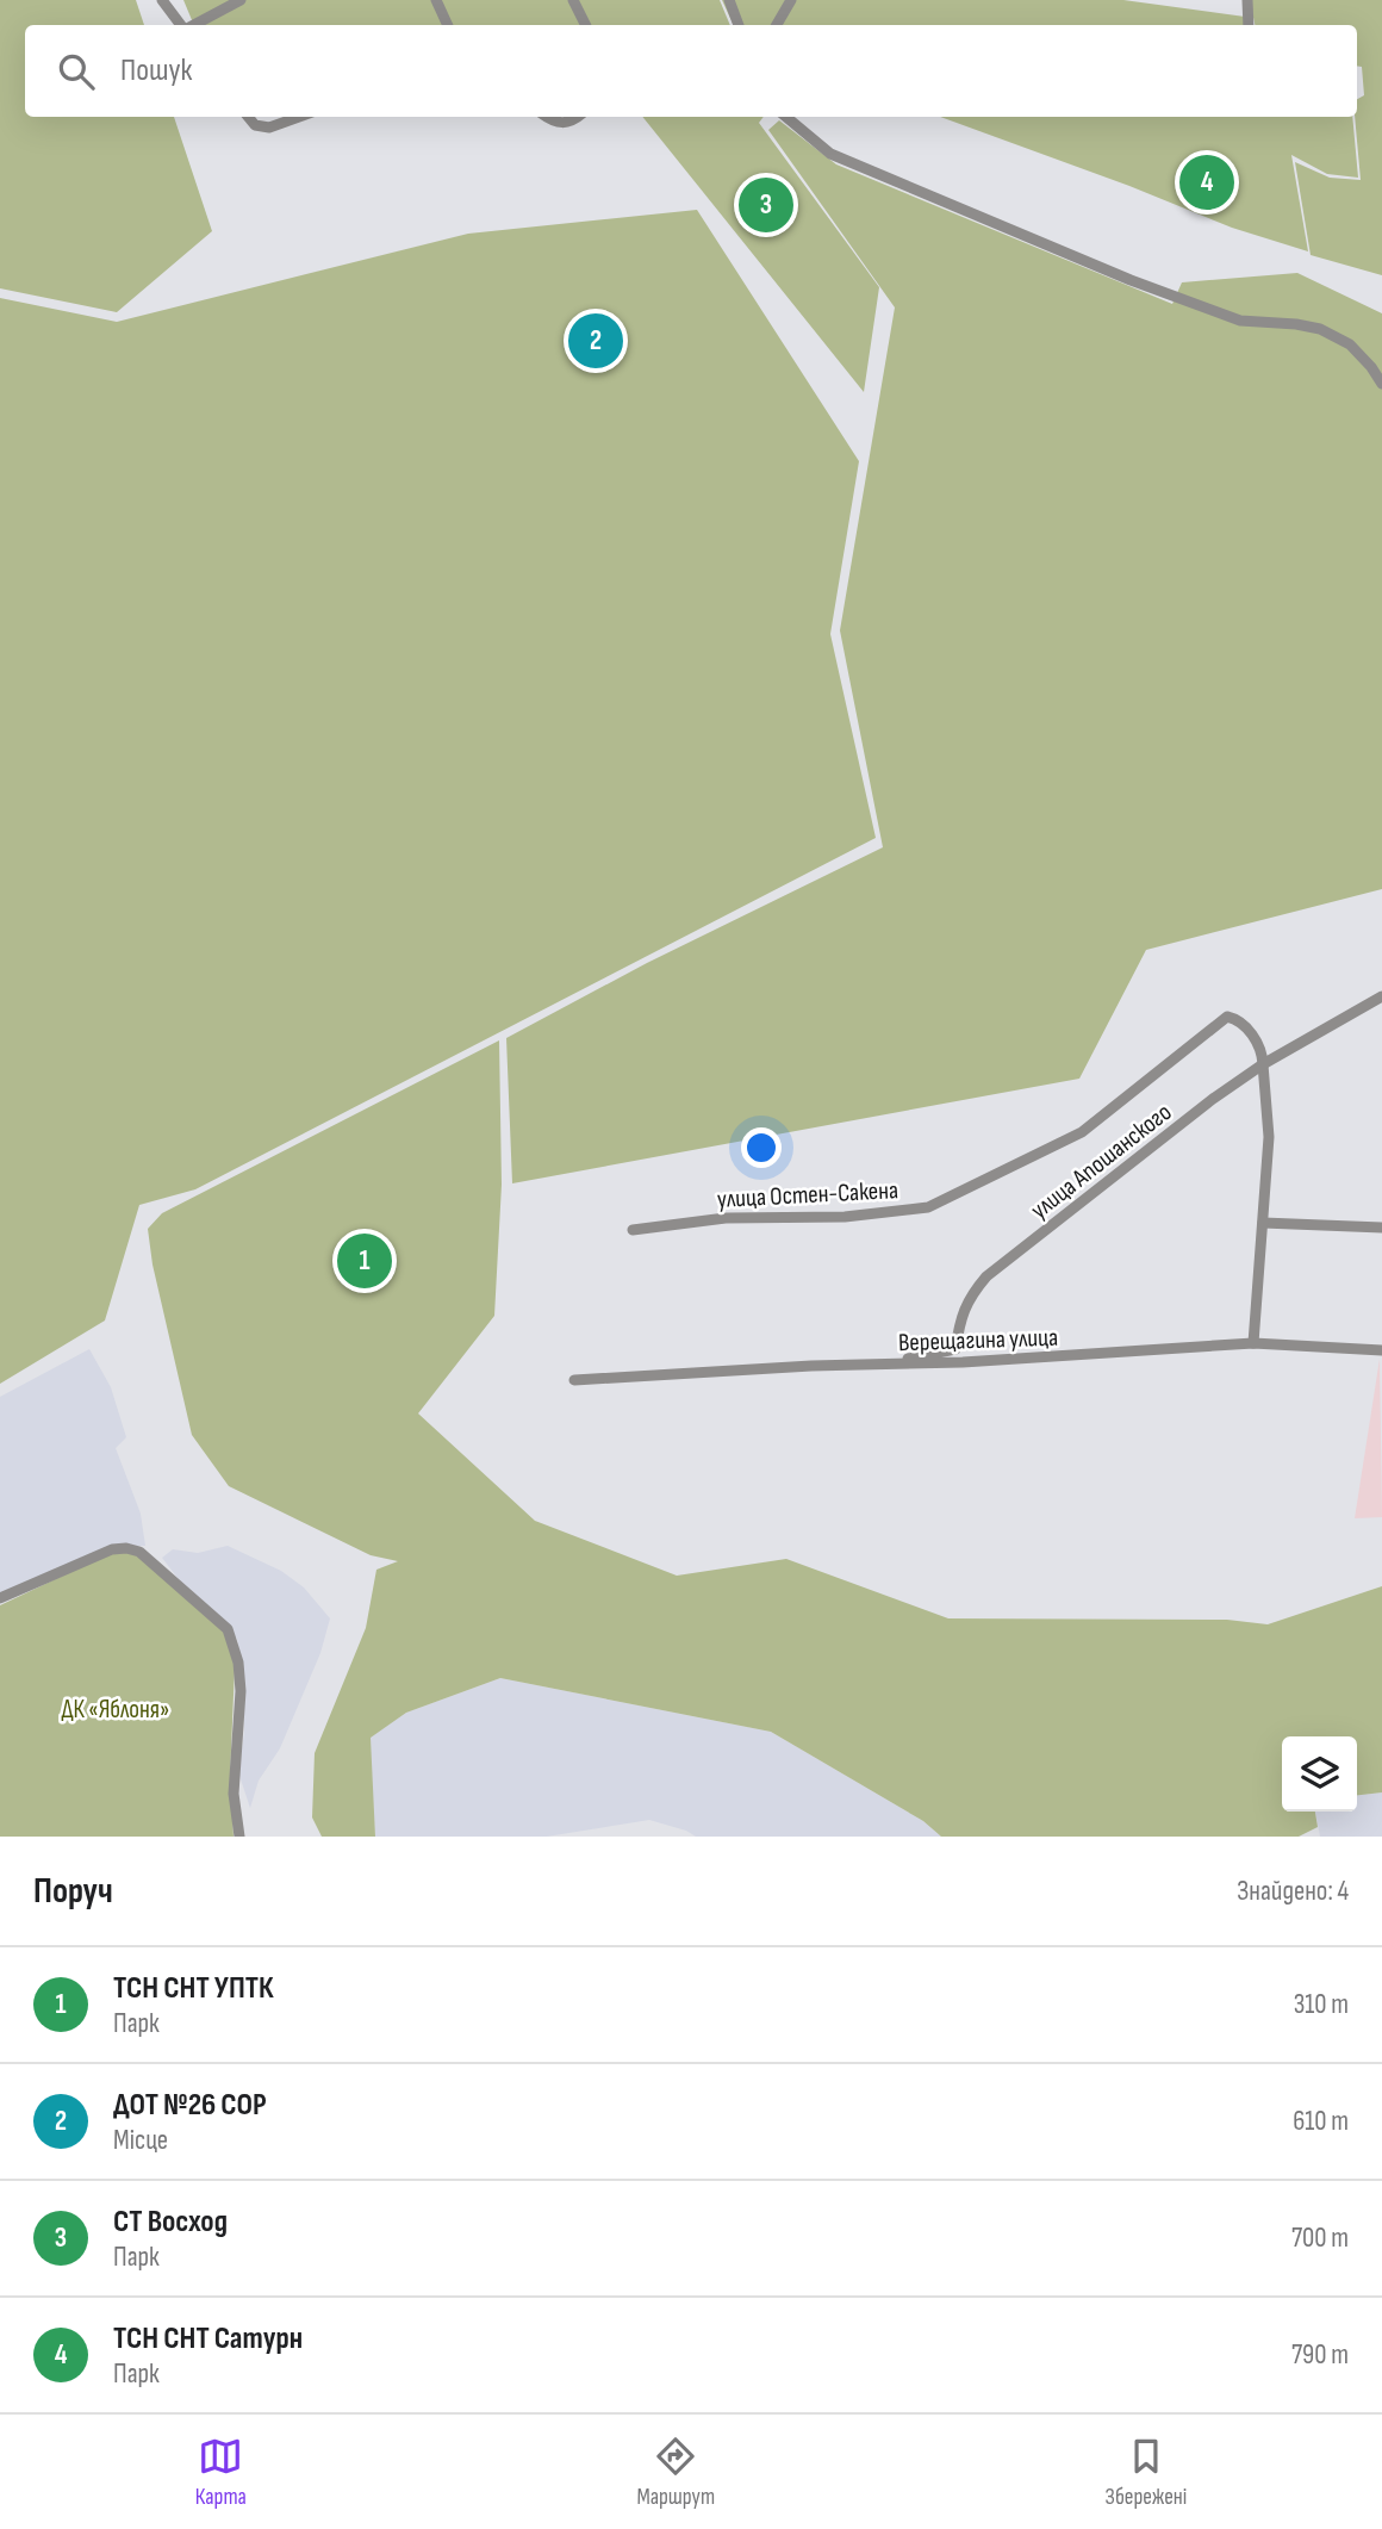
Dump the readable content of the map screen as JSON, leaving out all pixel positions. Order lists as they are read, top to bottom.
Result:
{
  "streets": {
    "street": ["улица Апошанского", "улица Остен-Сакена", "Верещагина улица"]
  },
  "crossings": [
    ["улица Апошанского", "улица Остен-Сакена"],
    ["улица Апошанского", "Верещагина улица"]
  ],
  "parks": ["ДК «Яблоня»"],
  "page": {
    "search": "Пошук",
    "pins": [
      "4",
      "3",
      "2",
      "1"
    ],
    "heading": ["Поруч", "Знайдено: 4"],
    "list": [
      {
        "mark": "1",
        "name": "ТСН СНТ УПТК",
        "note": "Парк",
        "value": "310 m"
      },
      {
        "mark": "2",
        "name": "ДОТ №26 СОР",
        "note": "Місце",
        "value": "610 m"
      },
      {
        "mark": "3",
        "name": "СТ Восход",
        "note": "Парк",
        "value": "700 m"
      },
      {
        "mark": "4",
        "name": "ТСН СНТ Сатурн",
        "note": "Парк",
        "value": "790 m"
      }
    ],
    "nav": ["Карта", "Маршрут", "Збережені"]
  }
}
